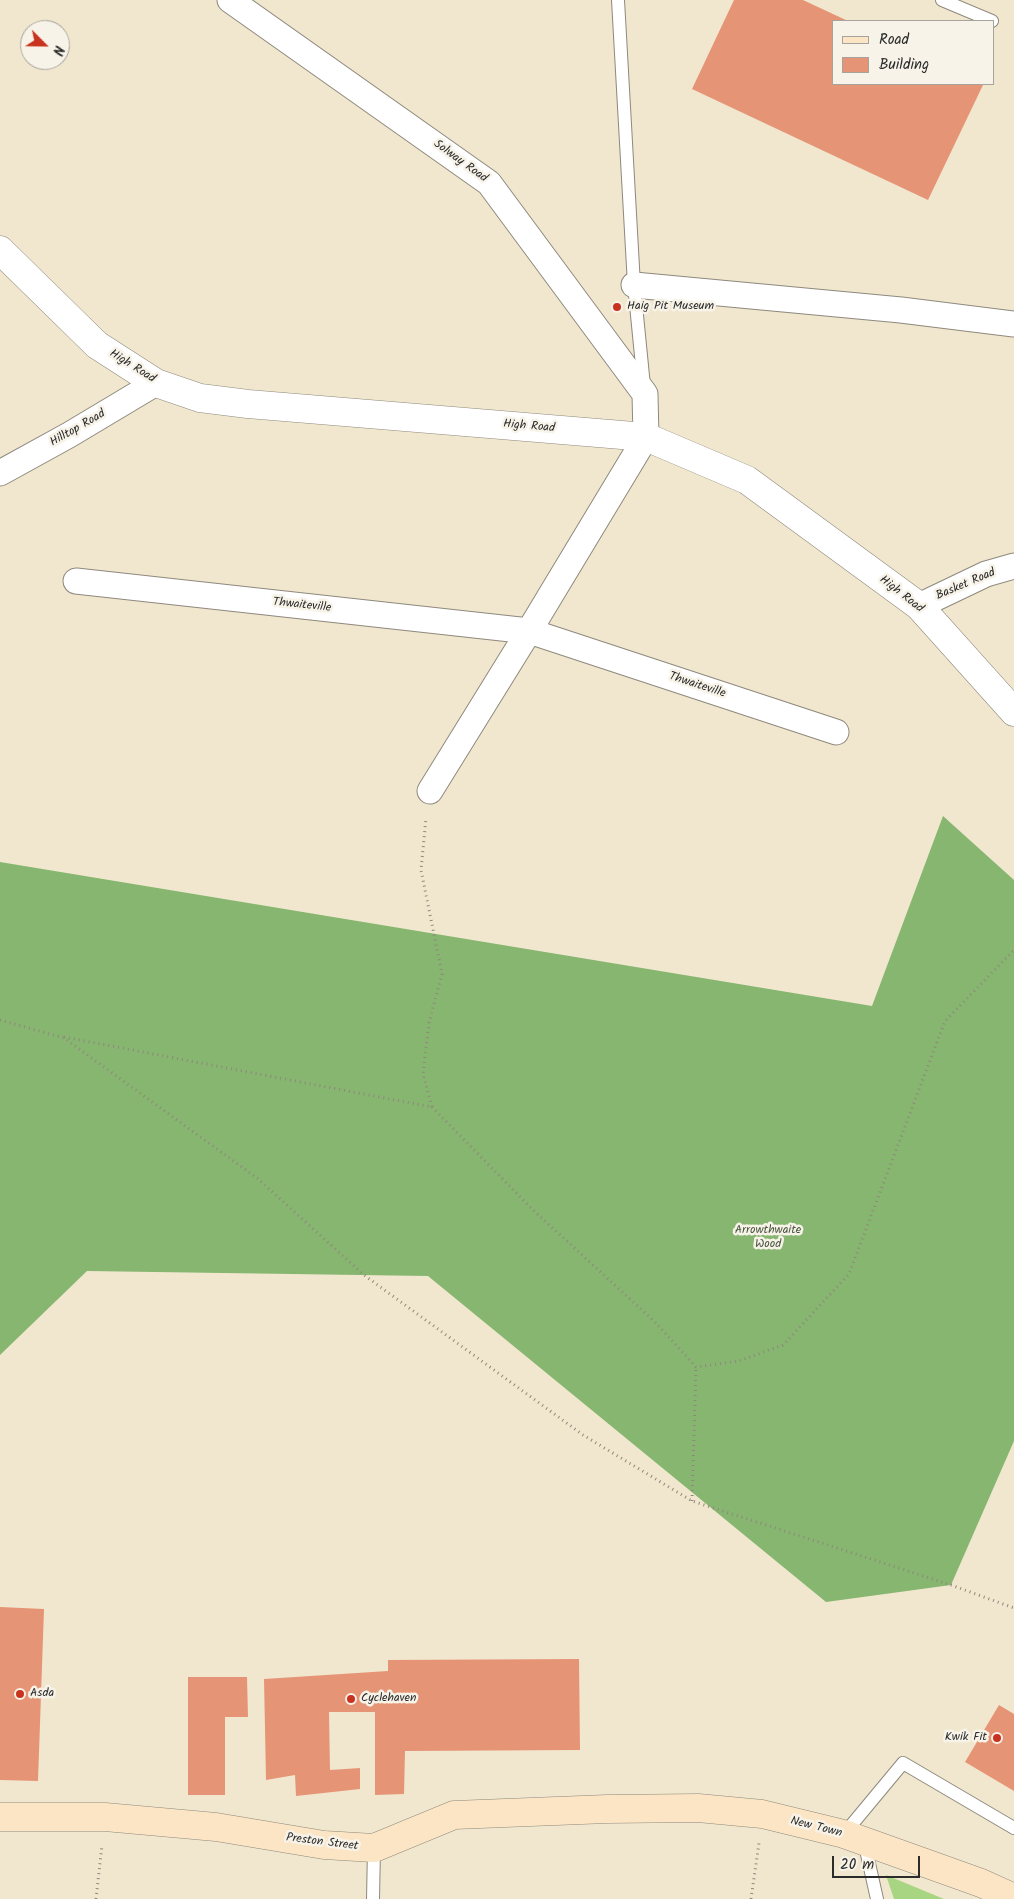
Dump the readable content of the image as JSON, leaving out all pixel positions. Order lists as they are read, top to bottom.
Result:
{
  "streets": {
    "main road": ["New Town", "Preston Street"],
    "street": [
      "Solway Road",
      "High Road",
      "Hilltop Road",
      "Basket Road",
      "Thwaiteville"
    ]
  },
  "crossings": [
    ["High Road", "Hilltop Road"],
    ["High Road", "Basket Road"],
    ["New Town", "Preston Street"]
  ],
  "parks": ["Arrowthwaite Wood"],
  "places": [
    "Haig Pit Museum",
    "Asda",
    "Cyclehaven",
    "Kwik Fit"
  ],
  "legend": ["Road", "Building"],
  "scale_bar": "20 m",
  "north": "bottom right"
}
